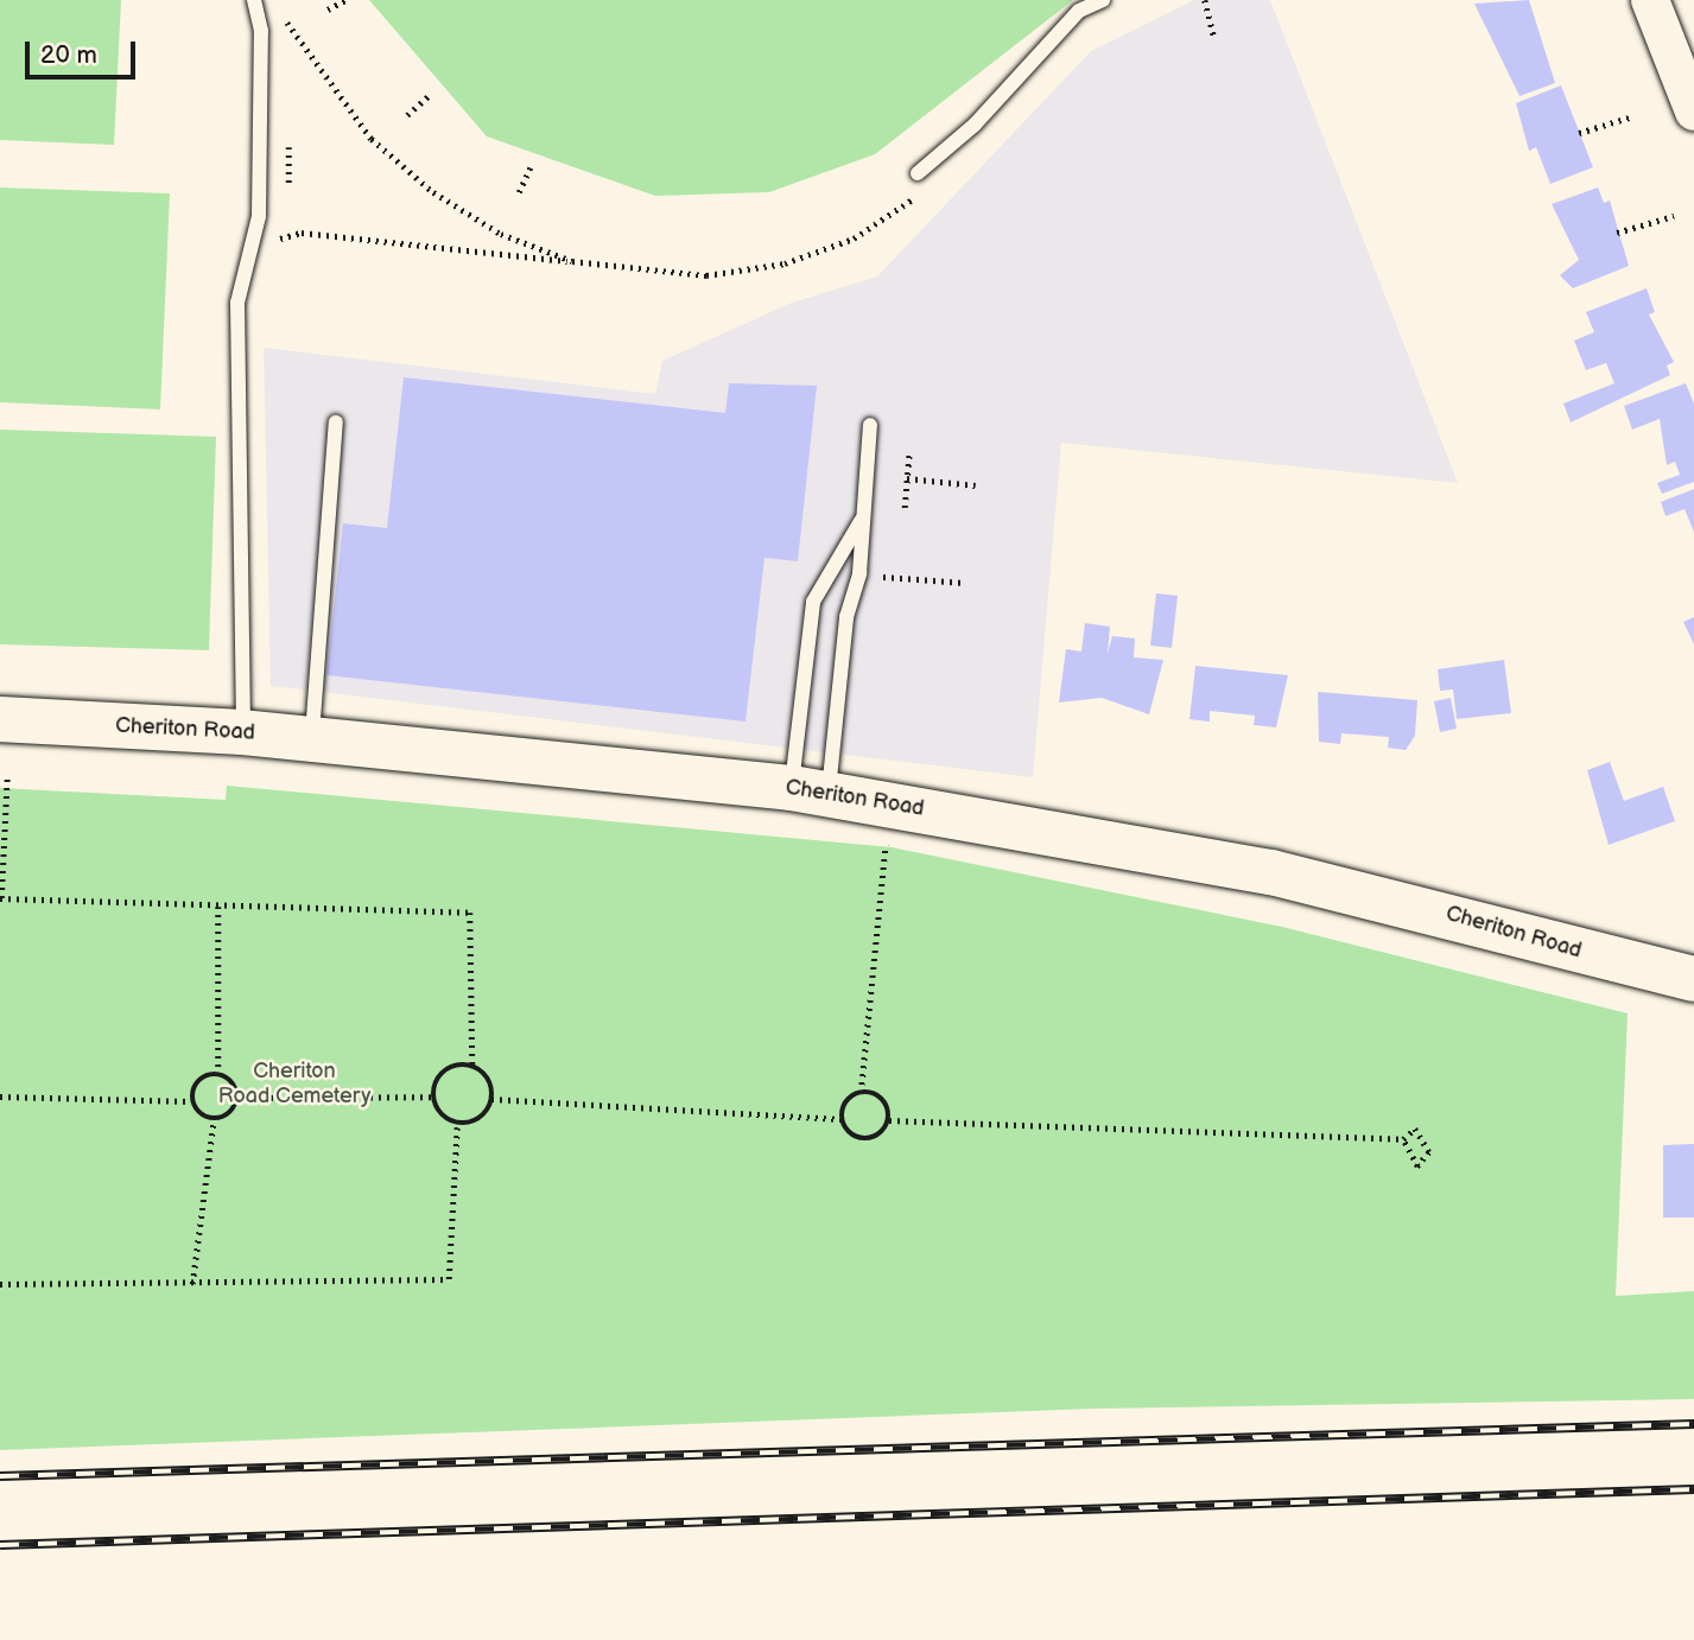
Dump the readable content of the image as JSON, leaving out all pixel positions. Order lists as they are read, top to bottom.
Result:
{
  "streets": {
    "main road": ["Cheriton Road"]
  },
  "parks": ["Cheriton Road Cemetery"],
  "scale_bar": "20 m"
}
